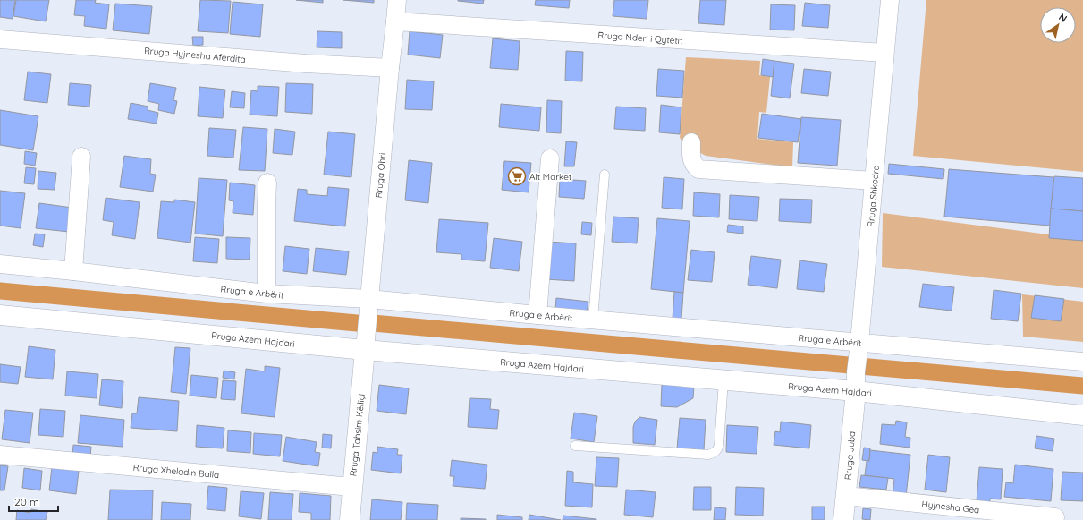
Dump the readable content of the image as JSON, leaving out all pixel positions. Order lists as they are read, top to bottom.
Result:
{
  "streets": {
    "street": [
      "Rruga Nderi i Qytetit",
      "Rruga Hyjnesha Afërdita",
      "Rruga Ohri",
      "Rruga Shkodra",
      "Rruga e Arbërit",
      "Rruga Azem Hajdari",
      "Rruga Tahsim Këlliçi",
      "Rruga Juba",
      "Rruga Xheladin Balla",
      "Hyjnesha Gea"
    ]
  },
  "crossings": [
    ["Rruga Nderi i Qytetit", "Rruga Ohri"],
    ["Rruga Nderi i Qytetit", "Rruga Shkodra"],
    ["Rruga Hyjnesha Afërdita", "Rruga Ohri"],
    ["Rruga Ohri", "Rruga e Arbërit"],
    ["Rruga Ohri", "Rruga Azem Hajdari"],
    ["Rruga Ohri", "Rruga Tahsim Këlliçi"],
    ["Rruga Shkodra", "Rruga e Arbërit"],
    ["Rruga Shkodra", "Rruga Azem Hajdari"],
    ["Rruga Shkodra", "Rruga Juba"],
    ["Rruga Azem Hajdari", "Rruga Tahsim Këlliçi"],
    ["Rruga Azem Hajdari", "Rruga Juba"],
    ["Rruga Tahsim Këlliçi", "Rruga Xheladin Balla"],
    ["Rruga Juba", "Hyjnesha Gea"]
  ],
  "places": {
    "supermarket": ["Alt Market"]
  },
  "scale_bar": "20 m",
  "north": "top right"
}
